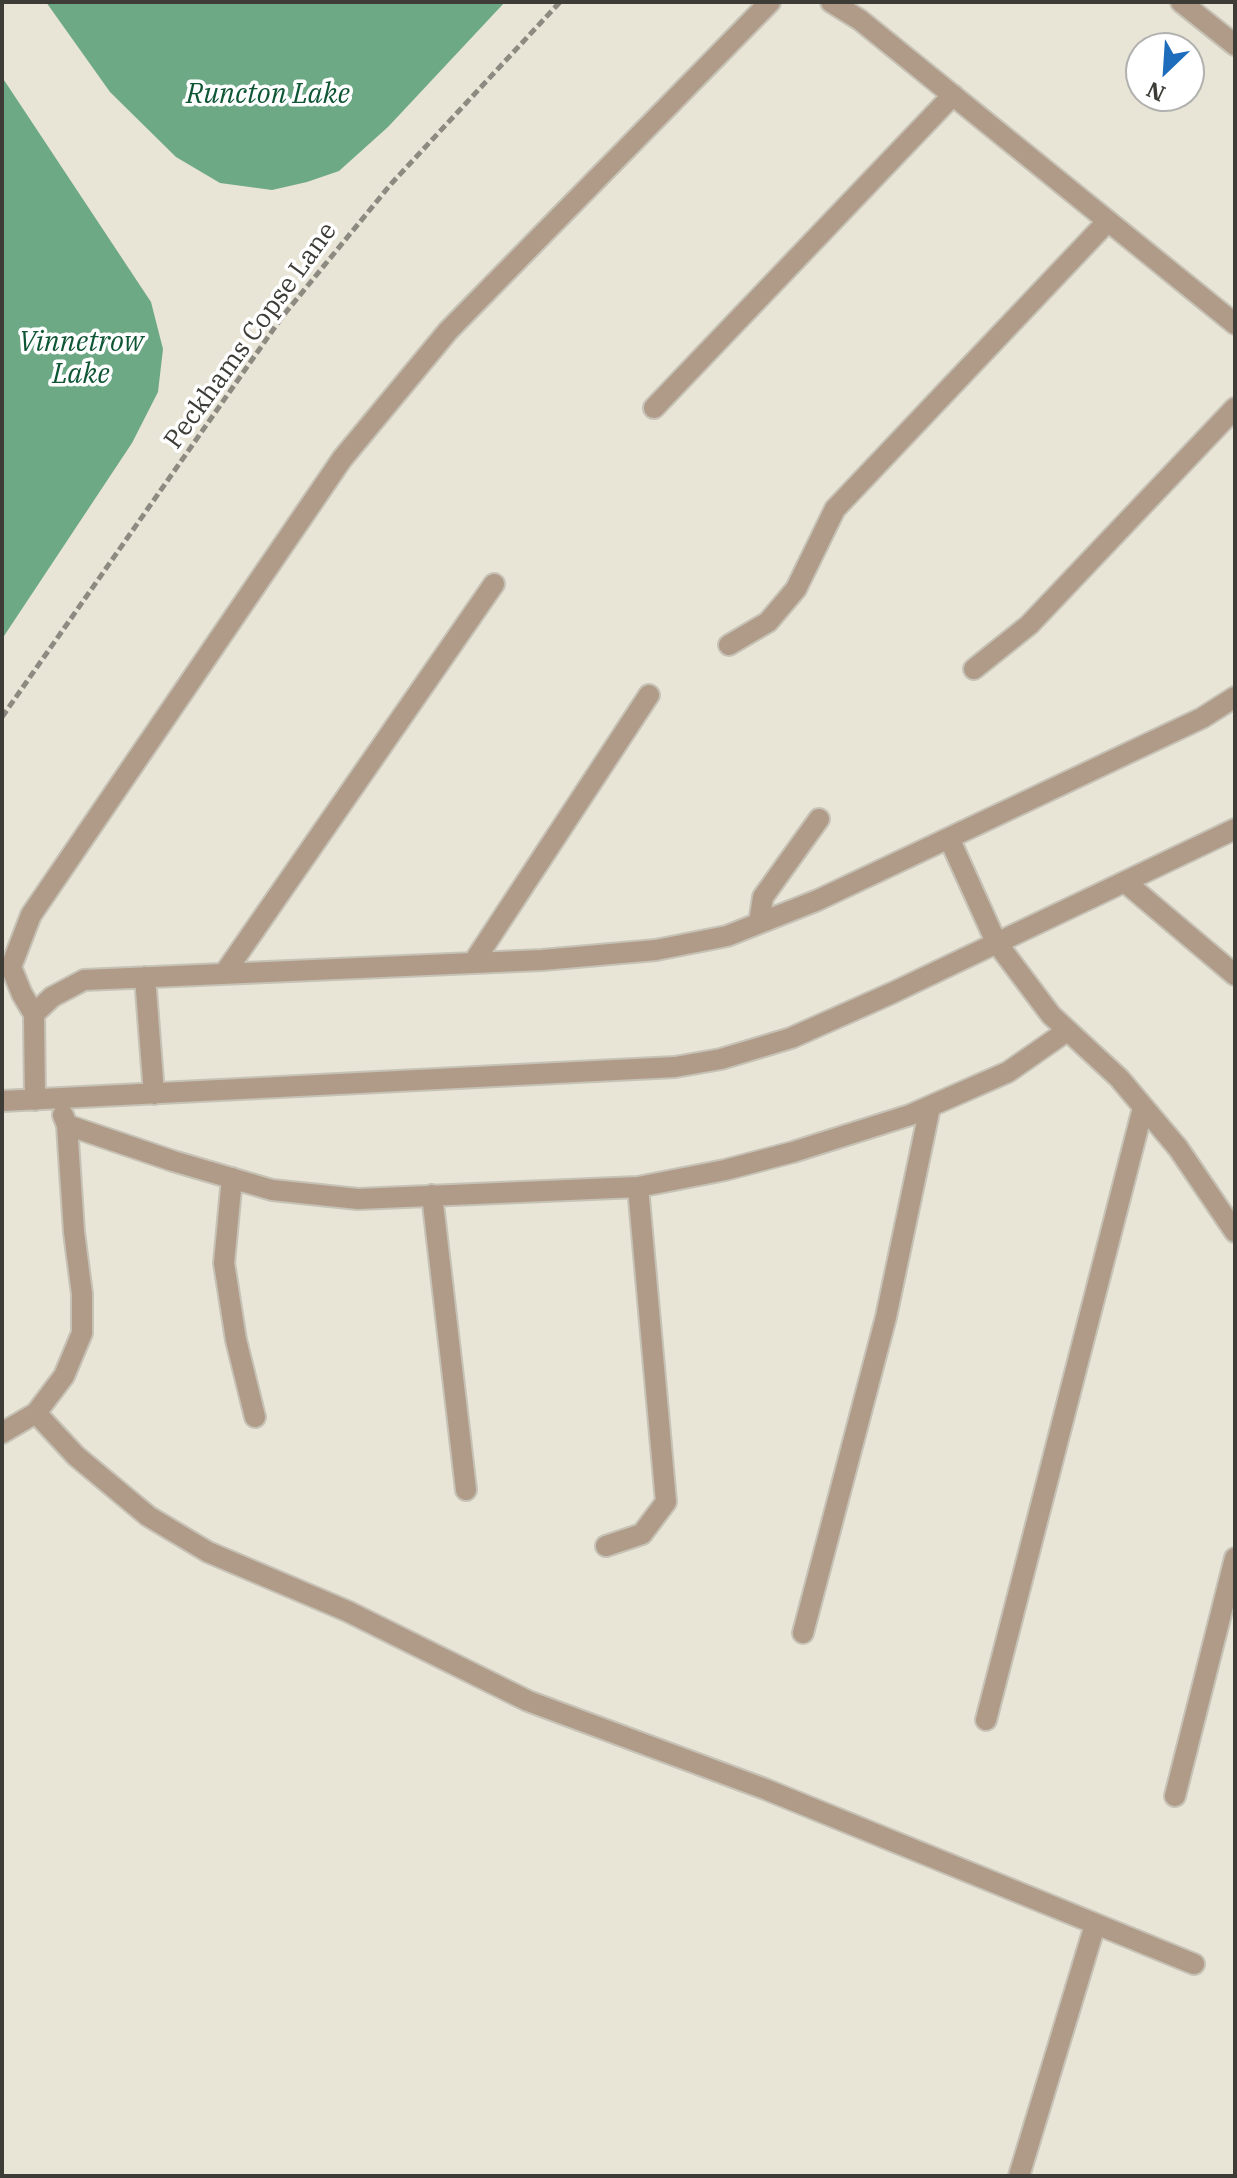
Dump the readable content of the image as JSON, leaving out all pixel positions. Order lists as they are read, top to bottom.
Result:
{
  "streets": {
    "path": ["Peckhams Copse Lane"]
  },
  "water": ["Runcton Lake", "Vinnetrow Lake"],
  "north": "bottom left"
}
